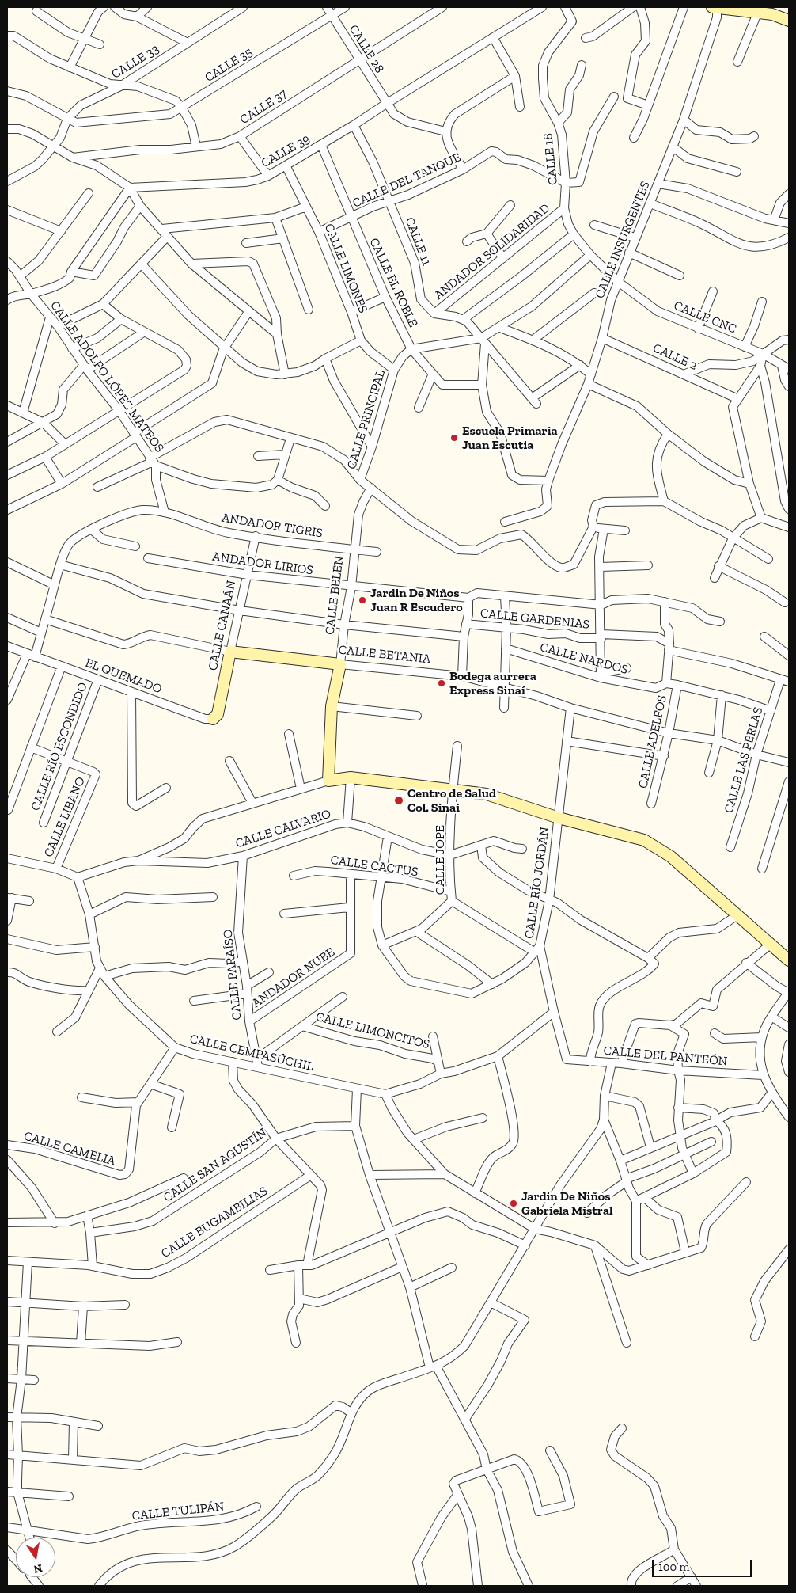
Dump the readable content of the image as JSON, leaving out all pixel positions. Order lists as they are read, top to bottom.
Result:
{
  "streets": {
    "street": [
      "CALLE 28",
      "CALLE 33",
      "CALLE 35",
      "CALLE 37",
      "CALLE 39",
      "CALLE 18",
      "CALLE DEL TANQUE",
      "CALLE INSURGENTES",
      "CALLE 11",
      "ANDADOR SOLIDARIDAD",
      "CALLE LIMONES",
      "CALLE EL ROBLE",
      "CALLE CNC",
      "CALLE 2",
      "CALLE ADOLFO LÓPEZ MATEOS",
      "CALLE PRINCIPAL",
      "ANDADOR TIGRIS",
      "ANDADOR LIRIOS",
      "CALLE BELÉN",
      "CALLE GARDENIAS",
      "CALLE CANAÁN",
      "CALLE BETANIA",
      "CALLE NARDOS",
      "EL QUEMADO",
      "CALLE ADELFOS",
      "CALLE RÍO ESCONDIDO",
      "CALLE LAS PERLAS",
      "CALLE LIBANO",
      "CALLE CALVARIO",
      "CALLE JOPE",
      "CALLE CACTUS",
      "CALLE RÍO JORDÁN",
      "CALLE PARAÍSO",
      "ANDADOR NUBE",
      "CALLE LIMONCITOS",
      "CALLE CEMPASÚCHIL",
      "CALLE DEL PANTEÓN",
      "CALLE CAMELIA",
      "CALLE SAN AGUSTÍN",
      "CALLE BUGAMBILIAS",
      "CALLE TULIPÁN"
    ]
  },
  "crossings": [
    ["CALLE 28", "CALLE 35"],
    ["CALLE 28", "CALLE 37"],
    ["CALLE 28", "CALLE 39"],
    ["CALLE 33", "CALLE 35"],
    ["CALLE 39", "CALLE 11"],
    ["CALLE 39", "CALLE LIMONES"],
    ["CALLE 39", "CALLE EL ROBLE"],
    ["CALLE 18", "CALLE DEL TANQUE"],
    ["CALLE 18", "CALLE INSURGENTES"],
    ["CALLE 18", "ANDADOR SOLIDARIDAD"],
    ["CALLE 18", "CALLE CNC"],
    ["CALLE DEL TANQUE", "CALLE 11"],
    ["CALLE DEL TANQUE", "CALLE LIMONES"],
    ["CALLE DEL TANQUE", "CALLE EL ROBLE"],
    ["CALLE INSURGENTES", "CALLE CNC"],
    ["CALLE INSURGENTES", "CALLE 2"],
    ["CALLE 11", "ANDADOR SOLIDARIDAD"],
    ["CALLE LIMONES", "CALLE PRINCIPAL"],
    ["CALLE EL ROBLE", "CALLE PRINCIPAL"],
    ["ANDADOR TIGRIS", "CALLE BELÉN"],
    ["ANDADOR TIGRIS", "CALLE CANAÁN"],
    ["ANDADOR TIGRIS", "CALLE BETANIA"],
    ["ANDADOR TIGRIS", "EL QUEMADO"],
    ["ANDADOR LIRIOS", "CALLE BELÉN"],
    ["ANDADOR LIRIOS", "CALLE CANAÁN"],
    ["CALLE BELÉN", "CALLE BETANIA"],
    ["CALLE GARDENIAS", "CALLE LAS PERLAS"],
    ["CALLE CANAÁN", "CALLE BETANIA"],
    ["CALLE CANAÁN", "EL QUEMADO"],
    ["CALLE BETANIA", "CALLE ADELFOS"],
    ["CALLE BETANIA", "CALLE LAS PERLAS"],
    ["CALLE BETANIA", "CALLE RÍO JORDÁN"],
    ["CALLE NARDOS", "CALLE ADELFOS"],
    ["CALLE NARDOS", "CALLE LAS PERLAS"],
    ["EL QUEMADO", "CALLE RÍO ESCONDIDO"],
    ["CALLE RÍO ESCONDIDO", "CALLE LIBANO"],
    ["CALLE CALVARIO", "CALLE JOPE"],
    ["CALLE CALVARIO", "CALLE PARAÍSO"],
    ["CALLE JOPE", "CALLE CACTUS"],
    ["CALLE JOPE", "CALLE RÍO JORDÁN"],
    ["CALLE RÍO JORDÁN", "CALLE CEMPASÚCHIL"],
    ["CALLE RÍO JORDÁN", "CALLE DEL PANTEÓN"],
    ["CALLE PARAÍSO", "ANDADOR NUBE"],
    ["CALLE PARAÍSO", "CALLE CEMPASÚCHIL"]
  ],
  "places": [
    "Escuela Primaria Juan Escutia",
    "Jardin De Niños Juan R Escudero",
    "Bodega aurrera Express Sinaí",
    "Centro de Salud Col. Sinai",
    "Jardin De Niños Gabriela Mistral"
  ],
  "scale_bar": "100 m",
  "north": "bottom"
}
